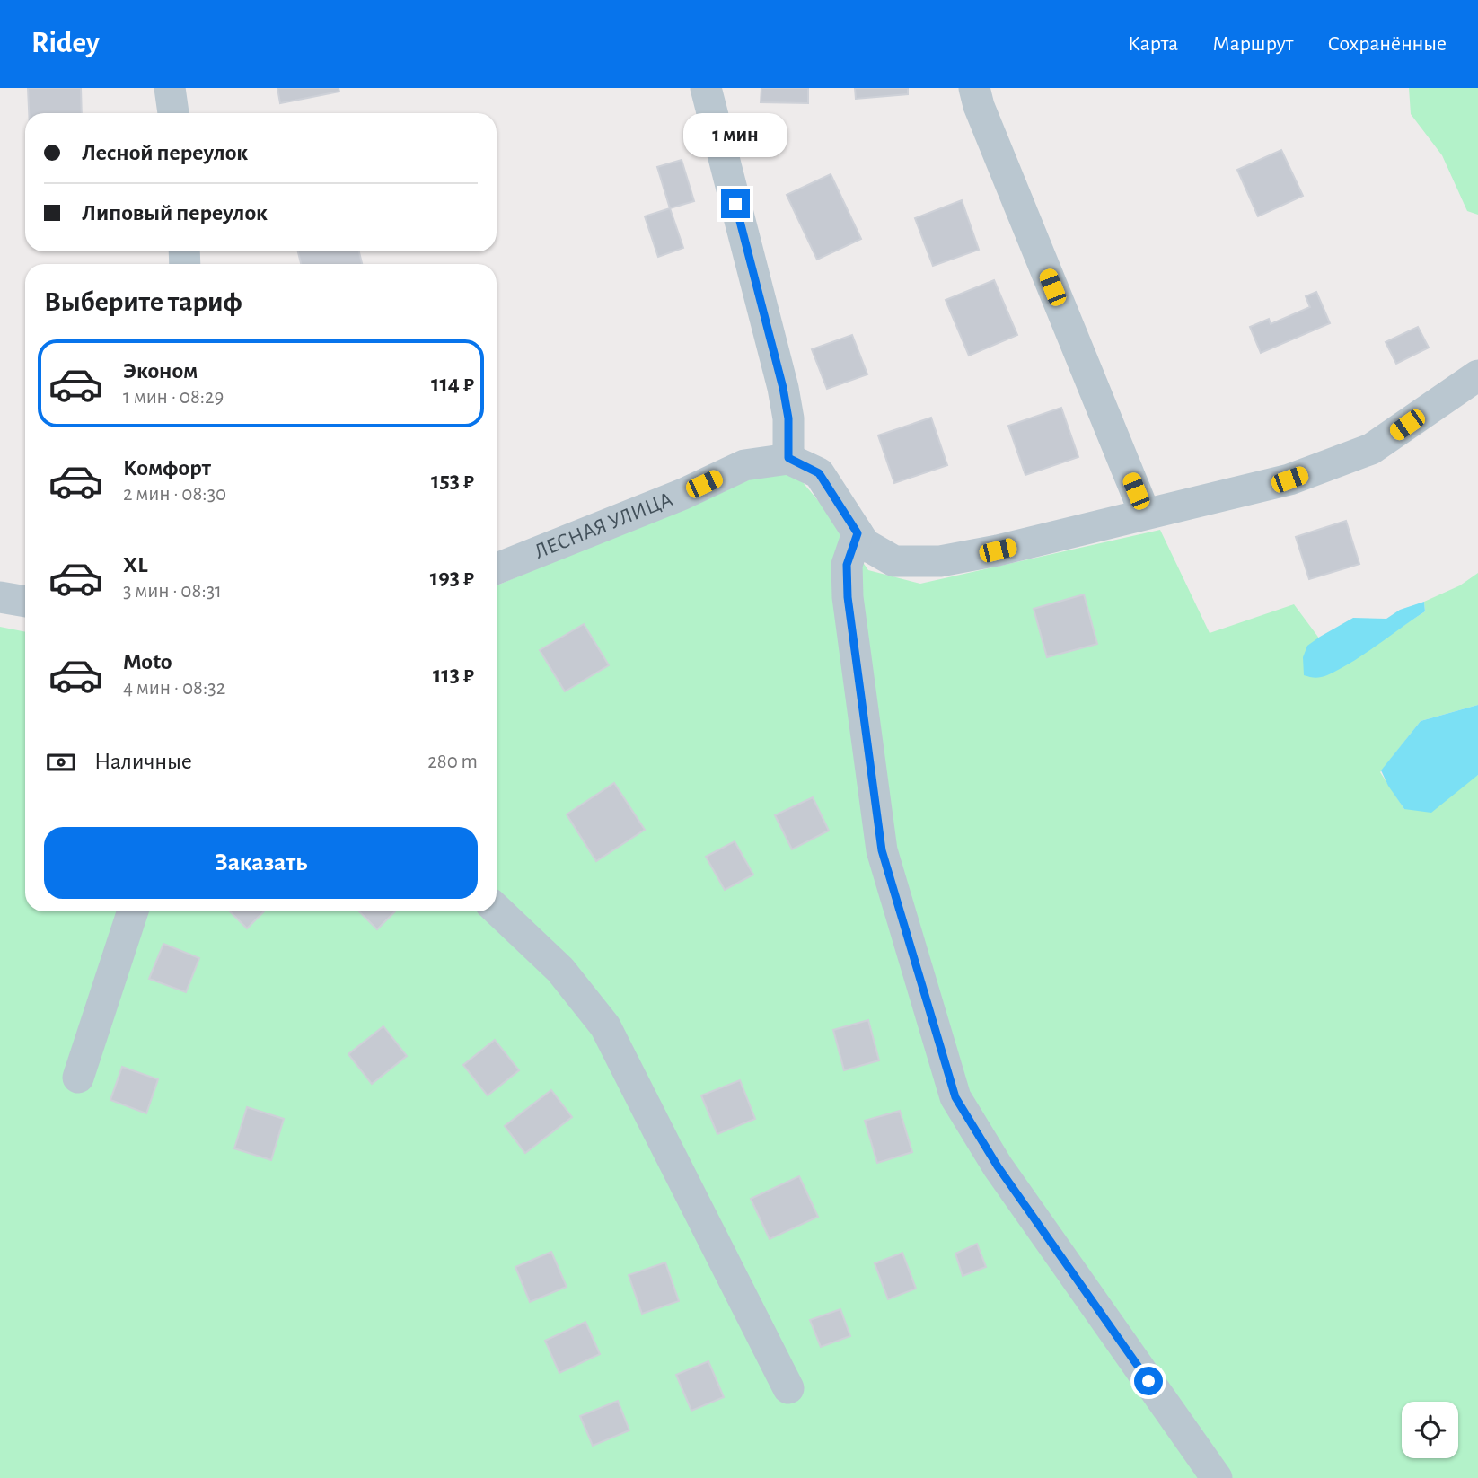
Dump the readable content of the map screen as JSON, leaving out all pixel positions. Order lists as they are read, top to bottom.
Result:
{
  "streets": {
    "street": ["ЛЕСНАЯ УЛИЦА"]
  },
  "page": {
    "header": "Ridey",
    "nav": ["Карта", "Маршрут", "Сохранённые"],
    "bubble": "1 мин",
    "banner": ["Лесной переулок", "Липовый переулок"],
    "heading": "Выберите тариф",
    "list": [
      {
        "name": "Эконом",
        "note": "1 мин · 08:29",
        "value": "114 ₽"
      },
      {
        "name": "Комфорт",
        "note": "2 мин · 08:30",
        "value": "153 ₽"
      },
      {
        "name": "XL",
        "note": "3 мин · 08:31",
        "value": "193 ₽"
      },
      {
        "name": "Moto",
        "note": "4 мин · 08:32",
        "value": "113 ₽"
      }
    ],
    "pay": ["Наличные", "280 m"],
    "buttons": "Заказать"
  }
}
